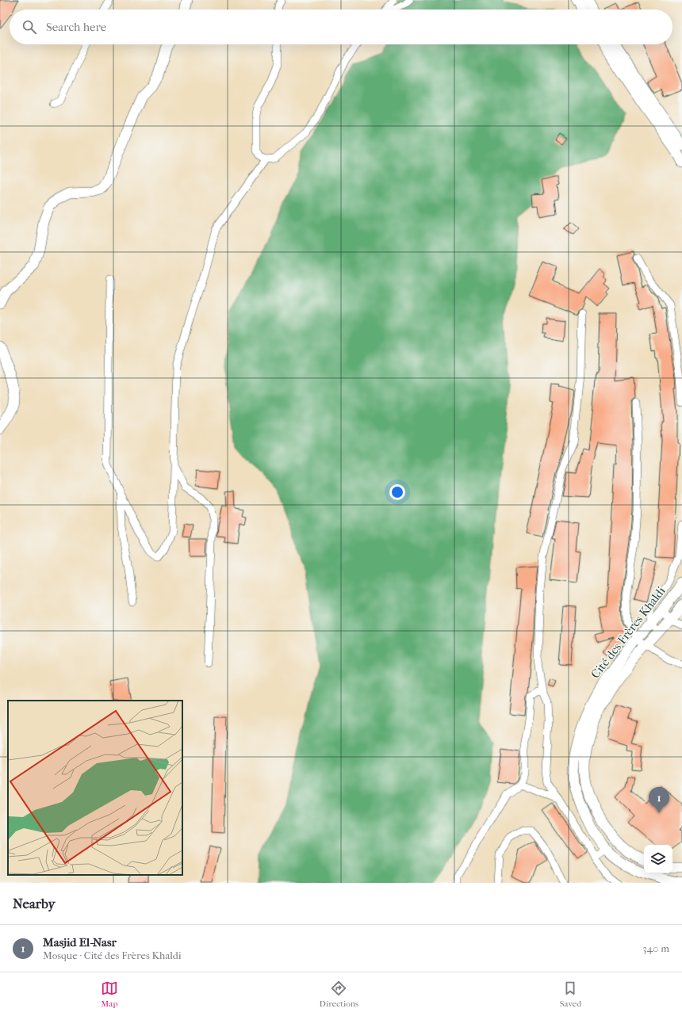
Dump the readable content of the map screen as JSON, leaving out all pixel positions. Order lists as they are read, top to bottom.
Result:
{
  "streets": {
    "main road": ["Cité des Frères Khaldi"]
  },
  "page": {
    "search": "Search here",
    "pins": "1",
    "heading": "Nearby",
    "list": [
      {
        "mark": "1",
        "name": "Masjid El-Nasr",
        "note": "Mosque · Cité des Frères Khaldi",
        "value": "340 m"
      }
    ],
    "nav": ["Map", "Directions", "Saved"]
  }
}
